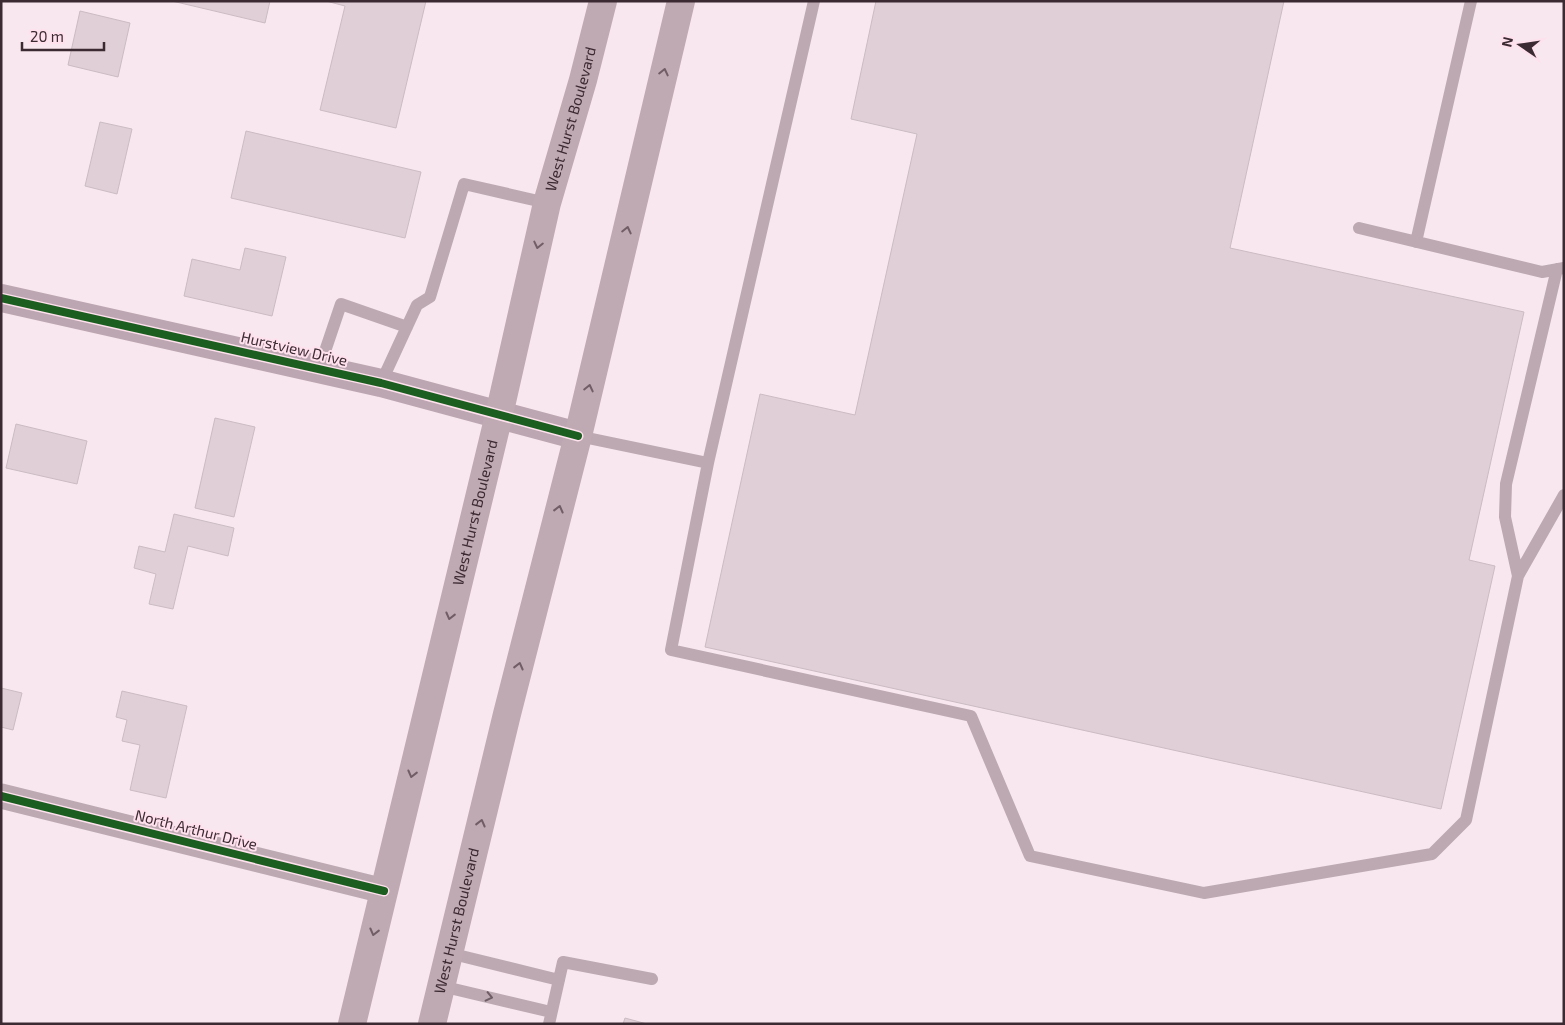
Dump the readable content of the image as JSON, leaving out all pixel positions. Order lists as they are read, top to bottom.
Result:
{
  "streets": {
    "main road": ["West Hurst Boulevard"],
    "street": ["Hurstview Drive", "North Arthur Drive"]
  },
  "crossings": [
    ["West Hurst Boulevard", "Hurstview Drive"],
    ["West Hurst Boulevard", "North Arthur Drive"]
  ],
  "scale_bar": "20 m",
  "north": "left"
}
